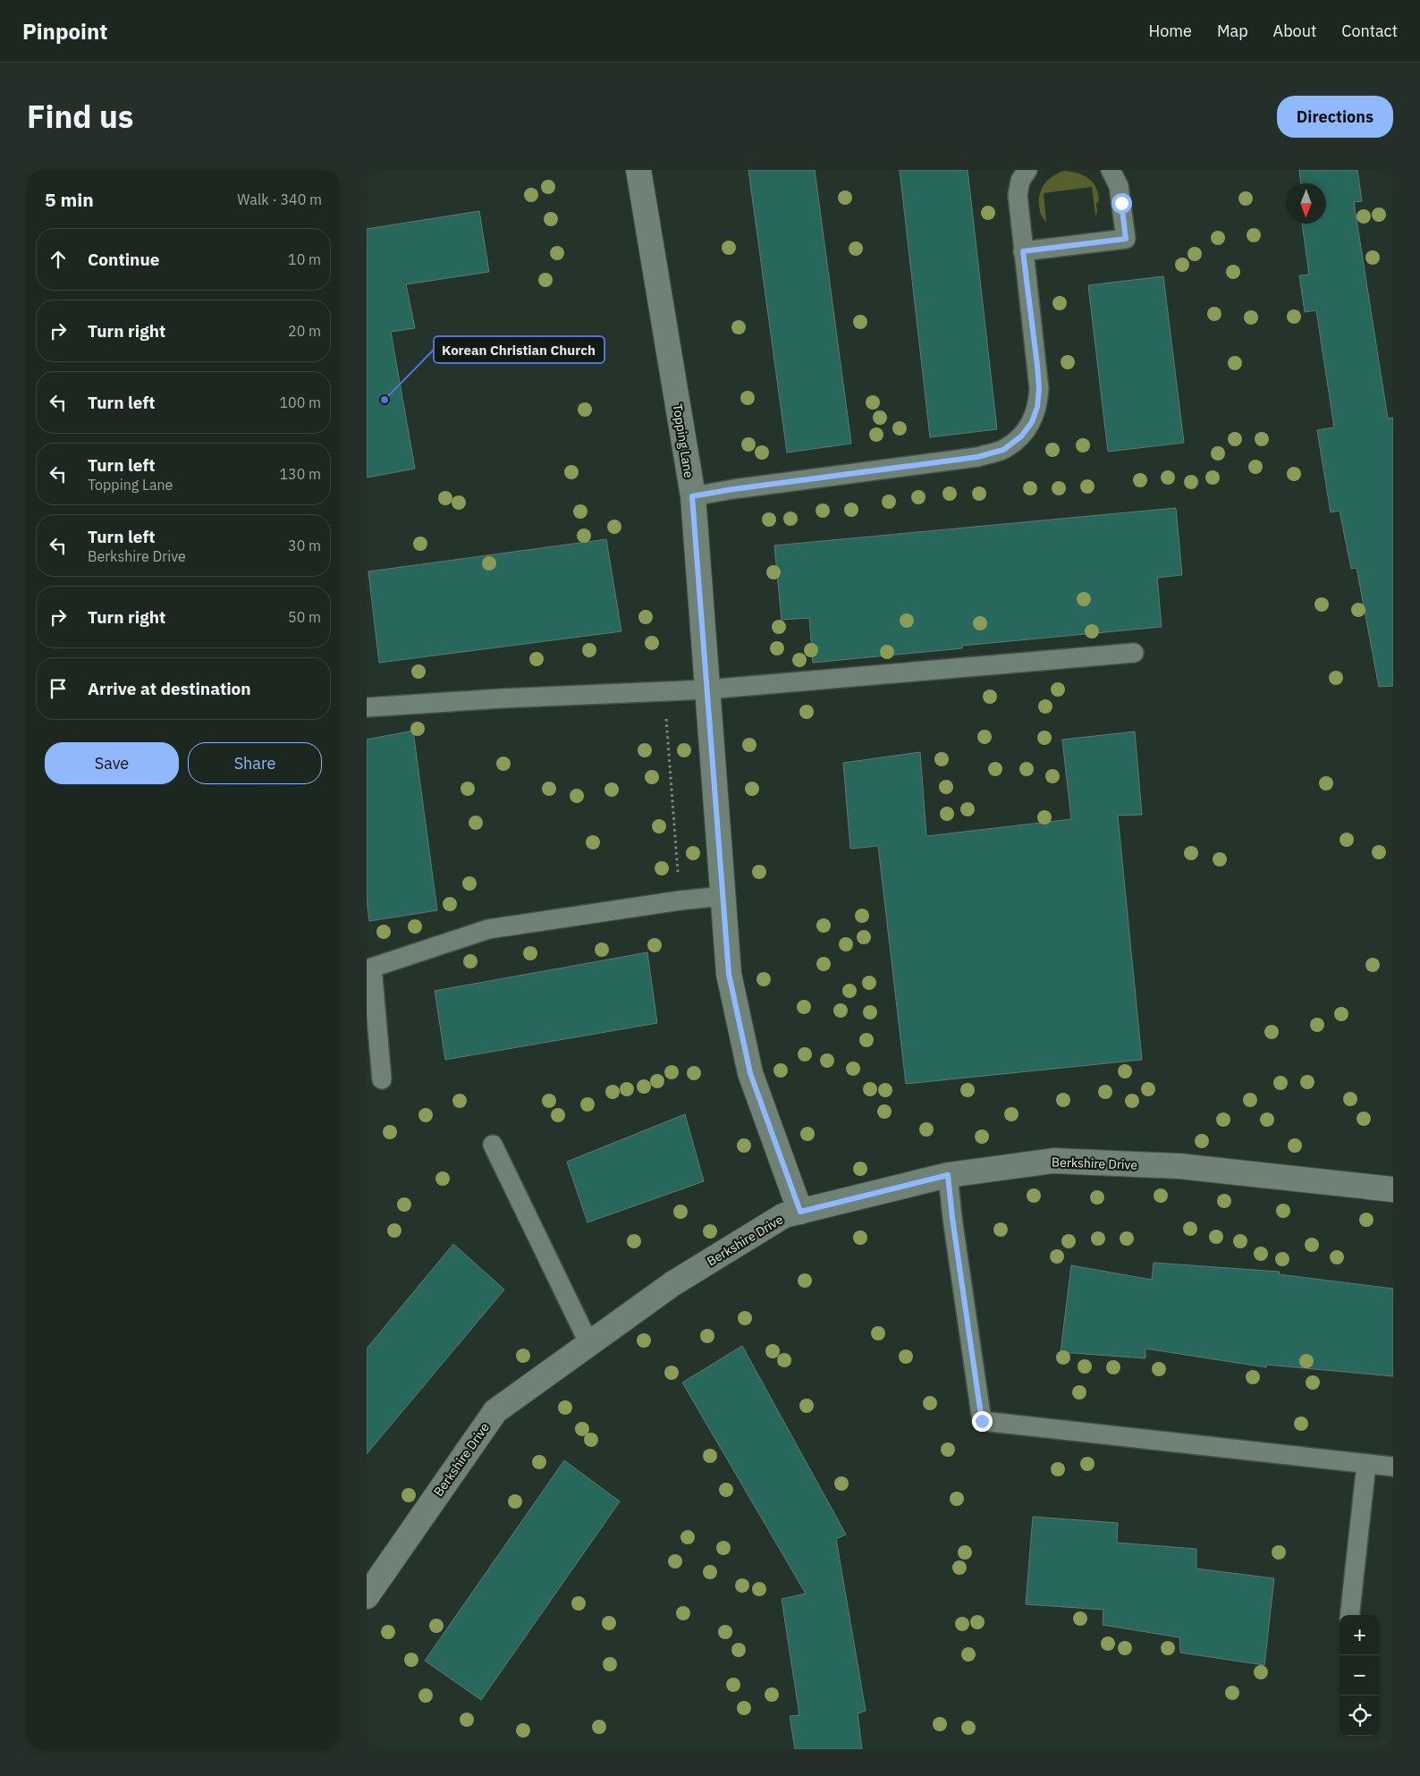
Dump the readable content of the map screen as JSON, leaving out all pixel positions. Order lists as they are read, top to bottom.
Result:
{
  "streets": {
    "street": ["Topping Lane", "Berkshire Drive"]
  },
  "crossings": [
    ["Topping Lane", "Berkshire Drive"]
  ],
  "places": ["Korean Christian Church"],
  "north": "bottom",
  "page": {
    "header": "Pinpoint",
    "nav": [
      "Home",
      "Map",
      "About",
      "Contact"
    ],
    "title": "Find us",
    "buttons": [
      "Directions",
      ["Save", "Share"]
    ],
    "heading": ["5 min", "Walk · 340 m"],
    "list": [
      ["Continue", "10 m"],
      ["Turn right", "20 m"],
      ["Turn left", "100 m"],
      ["Turn left", "Topping Lane", "130 m"],
      ["Turn left", "Berkshire Drive", "30 m"],
      ["Turn right", "50 m"],
      "Arrive at destination"
    ],
    "map_buttons": ["+", "−"]
  }
}
